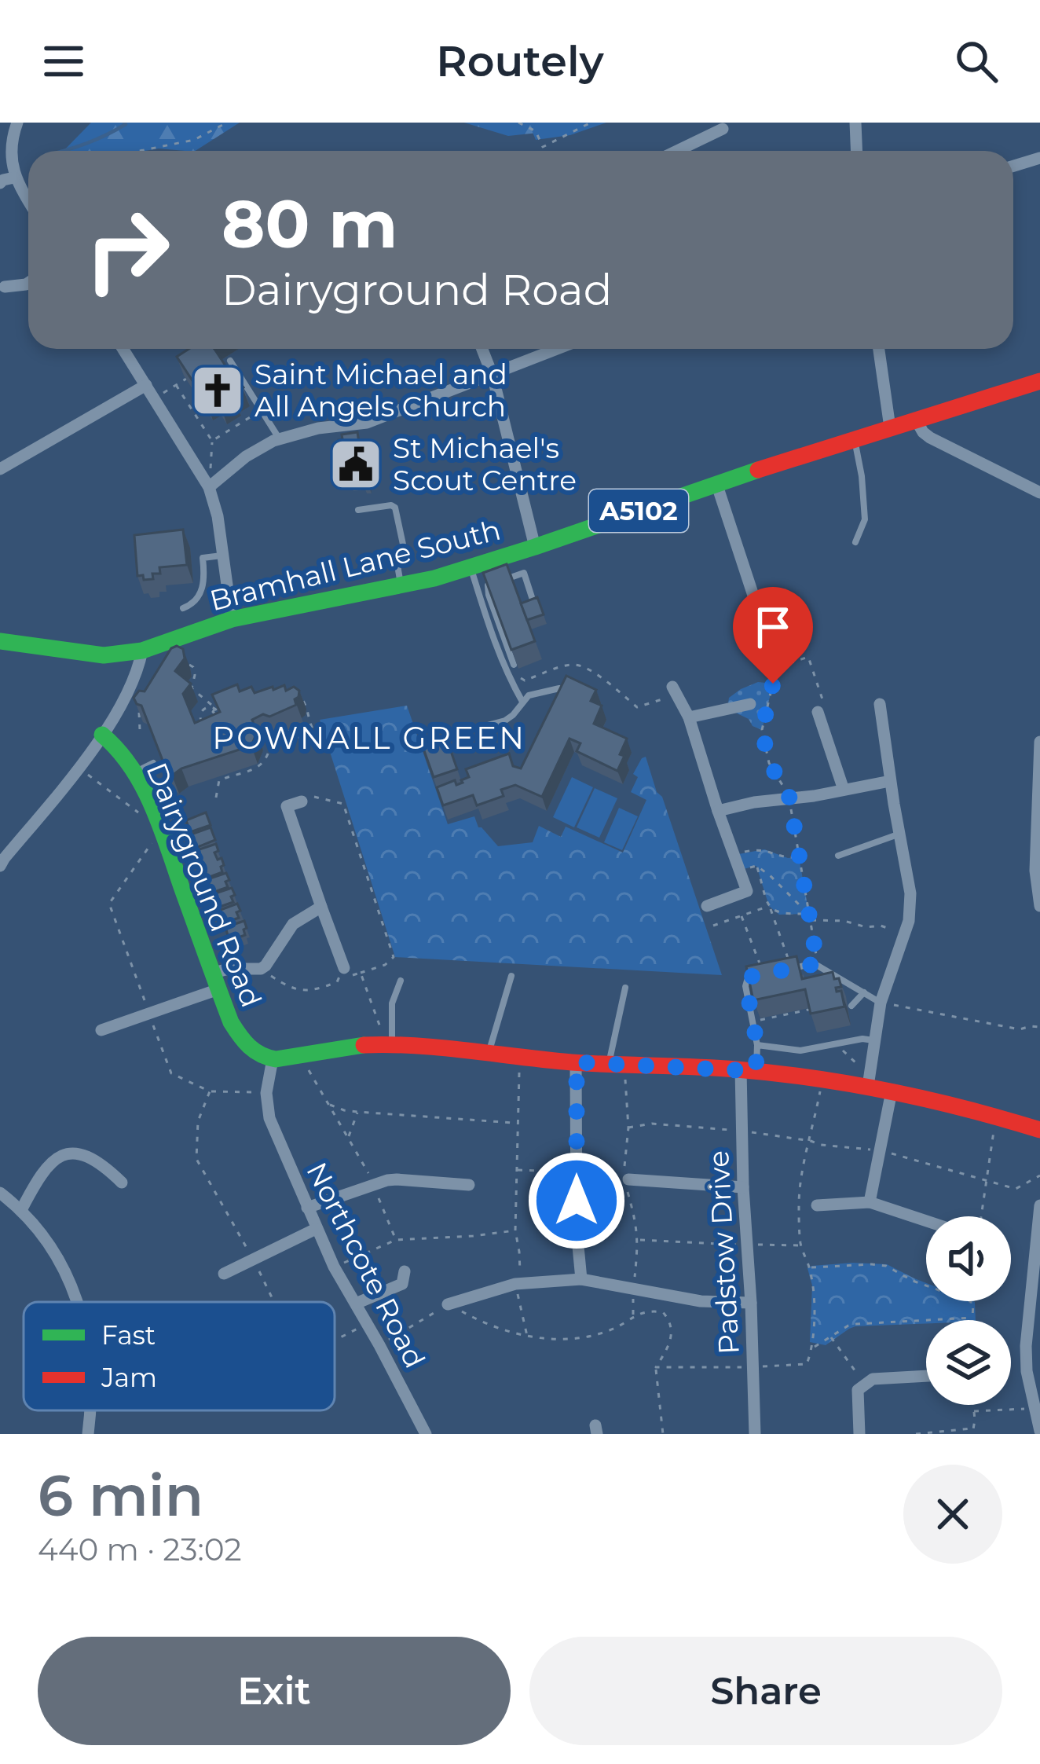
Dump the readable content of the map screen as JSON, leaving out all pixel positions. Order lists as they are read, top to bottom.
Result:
{
  "streets": {
    "street": [
      "A5102",
      "Bramhall Lane South",
      "Dairyground Road",
      "Padstow Drive",
      "Northcote Road"
    ]
  },
  "crossings": [
    ["Dairyground Road", "Northcote Road"]
  ],
  "districts": ["POWNALL GREEN"],
  "places": {
    "church": ["Saint Michael and All Angels Church"],
    "public building": ["St Michael's Scout Centre"]
  },
  "legend": ["Fast", "Jam"],
  "page": {
    "header": "Routely",
    "turn": ["80 m", "Dairyground Road"],
    "heading": ["6 min", "440 m · 23:02"],
    "buttons": ["Exit", "Share"]
  }
}
